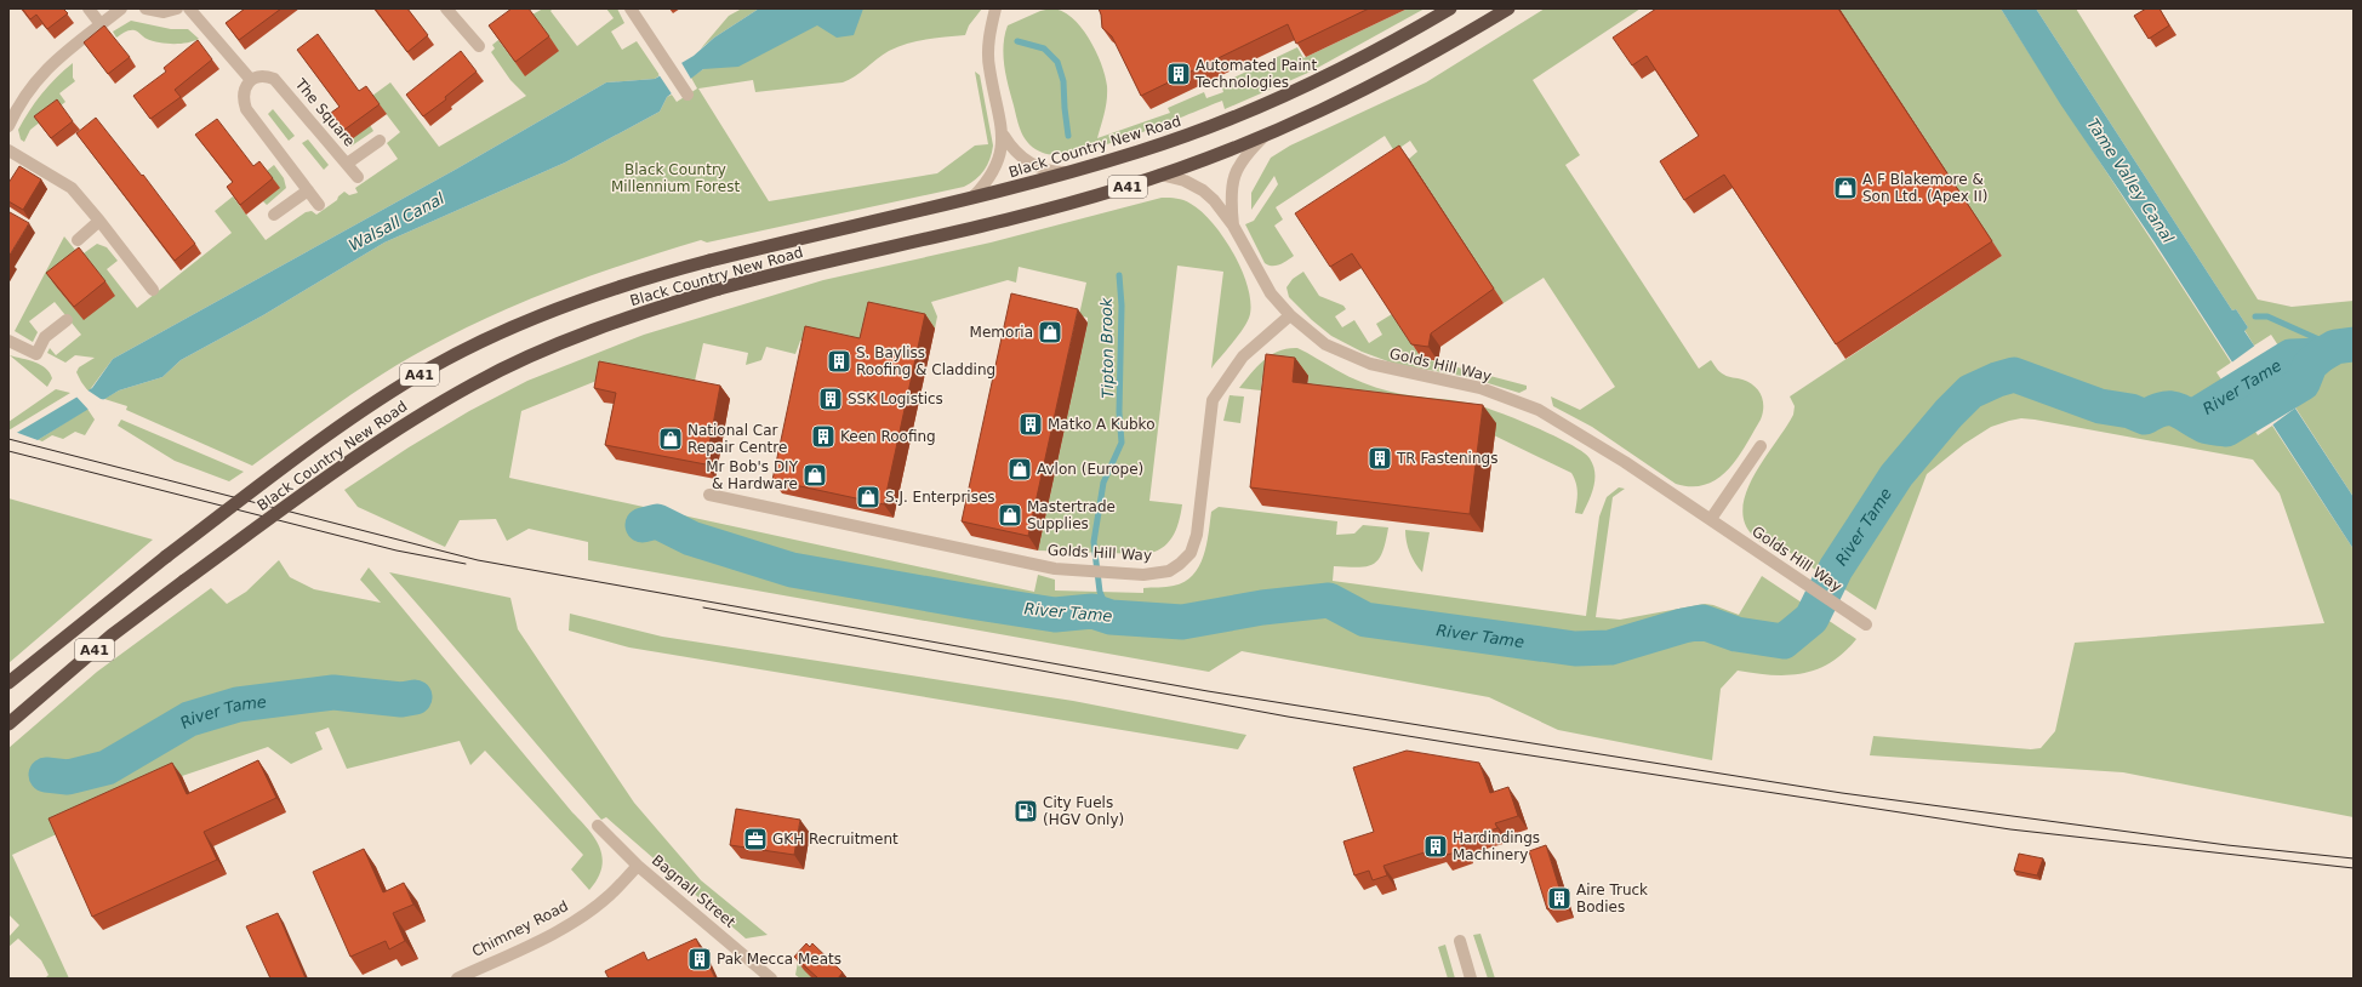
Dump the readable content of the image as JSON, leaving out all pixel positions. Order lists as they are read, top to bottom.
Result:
{
  "streets": {
    "highway": ["Black Country New Road", "A41"],
    "street": [
      "The Square",
      "Golds Hill Way",
      "Bagnall Street",
      "Chimney Road"
    ]
  },
  "crossings": [
    ["Black Country New Road", "Golds Hill Way"],
    ["Bagnall Street", "Chimney Road"]
  ],
  "water": [
    "Tame Valley Canal",
    "Walsall Canal",
    "Tipton Brook",
    "River Tame"
  ],
  "parks": ["Black Country Millennium Forest"],
  "places": {
    "building": [
      "Automated Paint Technologies",
      "S. Bayliss Roofing & Cladding",
      "SSK Logistics",
      "Matko A Kubko",
      "Keen Roofing",
      "TR Fastenings",
      "Hardindings Machinery",
      "Aire Truck Bodies",
      "Pak Mecca Meats"
    ],
    "shop": [
      "A F Blakemore & Son Ltd. (Apex II)",
      "Memoria",
      "National Car Repair Centre",
      "Avlon (Europe)",
      "Mr Bob's DIY & Hardware",
      "S.J. Enterprises",
      "Mastertrade Supplies"
    ],
    "fuel station": ["City Fuels (HGV Only)"],
    "office": ["GKH Recruitment"]
  }
}
